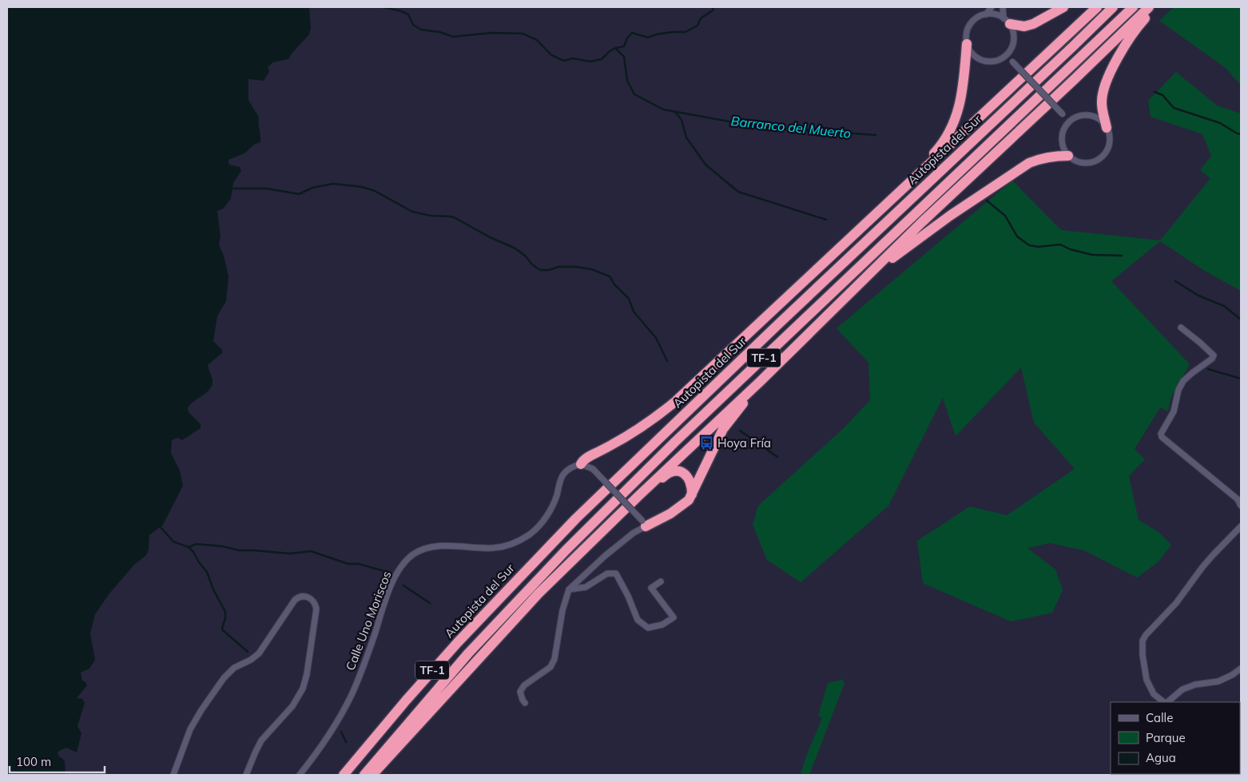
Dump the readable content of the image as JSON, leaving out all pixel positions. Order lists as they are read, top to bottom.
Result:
{
  "streets": {
    "highway": ["Autopista del Sur", "TF-1"],
    "street": ["Calle Uno Moriscos"]
  },
  "water": ["Barranco del Muerto"],
  "places": {
    "bus stop": ["Hoya Fría"]
  },
  "legend": ["Calle", "Parque", "Agua"],
  "scale_bar": "100 m"
}
